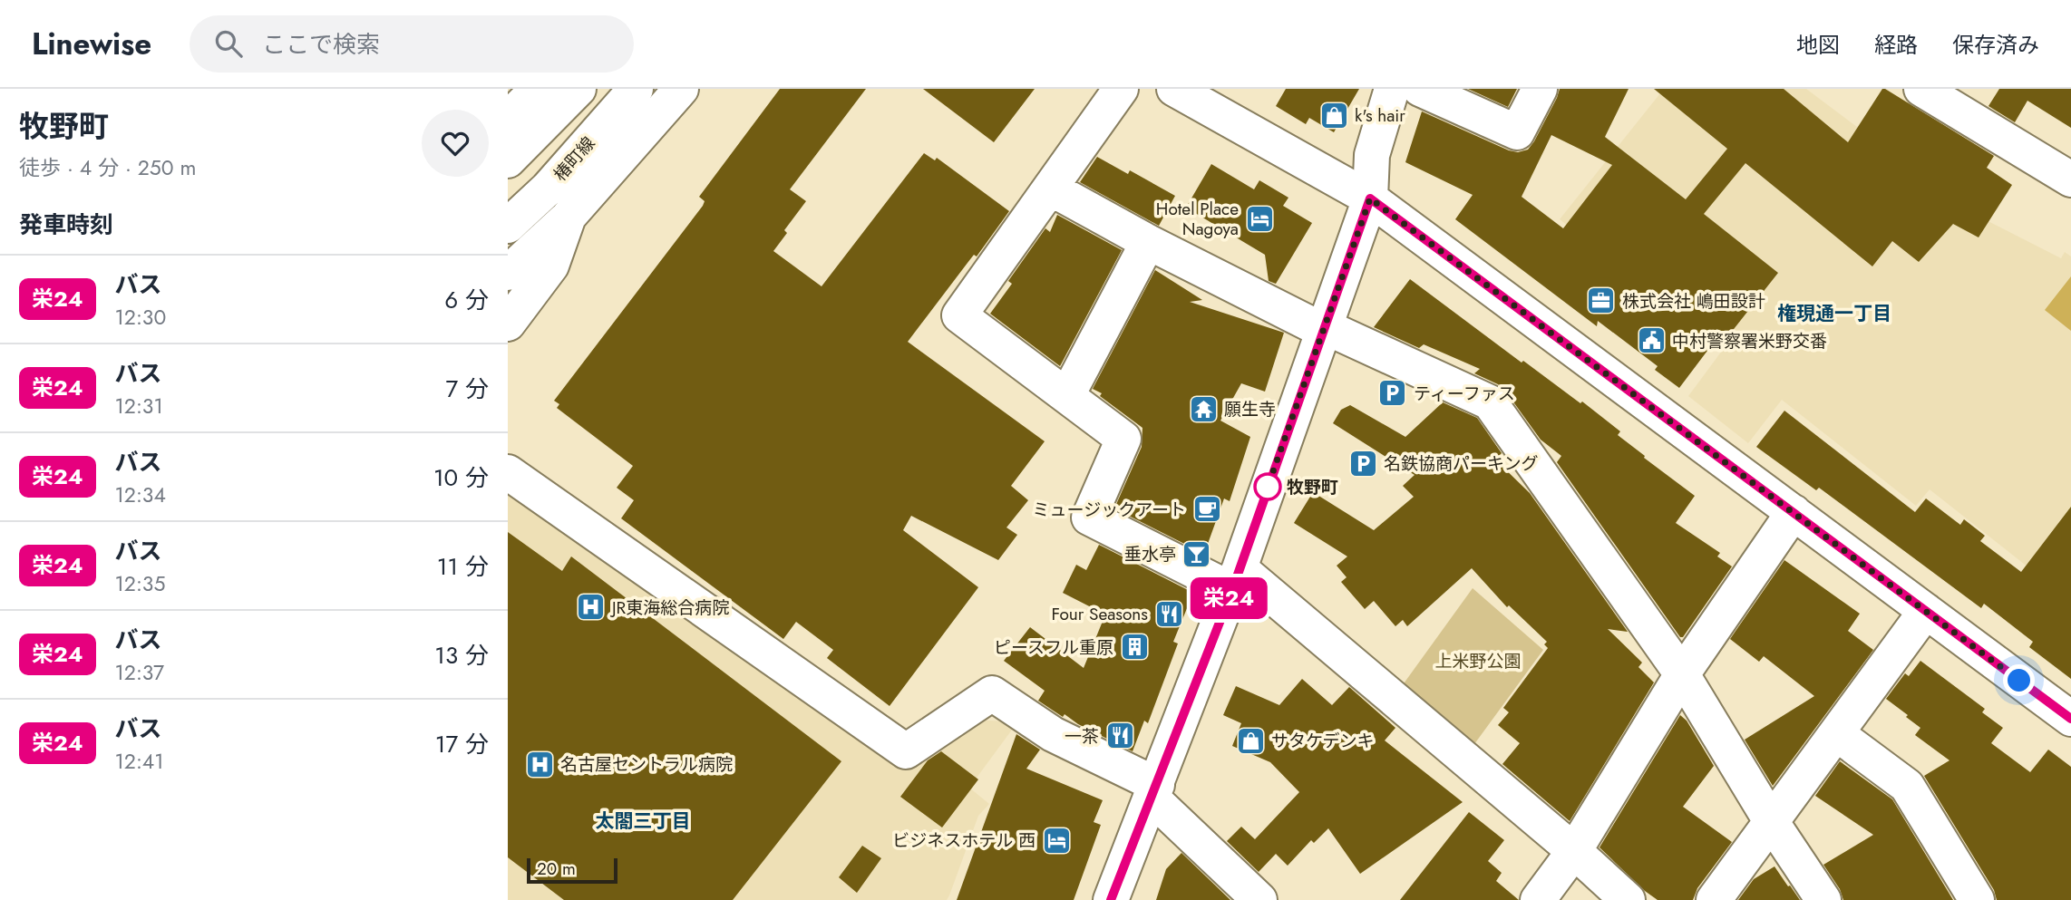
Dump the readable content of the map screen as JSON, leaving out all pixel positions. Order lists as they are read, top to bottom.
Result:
{
  "streets": {
    "street": ["椿町線"]
  },
  "districts": ["権現通一丁目", "太閤三丁目"],
  "parks": ["上米野公園"],
  "places": {
    "shop": ["k's hair", "サタケデンキ"],
    "hotel": ["Hotel Place Nagoya", "ビジネスホテル 西"],
    "office": ["株式会社 嶋田設計"],
    "public building": ["中村警察署米野交番"],
    "parking": ["ティーファス", "名鉄協商パーキング"],
    "temple": ["願生寺"],
    "other": ["牧野町"],
    "cafe": ["ミュージックアート"],
    "bar": ["垂水亭"],
    "hospital": ["JR東海総合病院", "名古屋セントラル病院"],
    "restaurant": ["Four Seasons", "一茶"],
    "building": ["ピースフル重原"]
  },
  "lines": ["bus line 栄24"],
  "scale_bar": "20 m",
  "page": {
    "header": "Linewise",
    "search": "ここで検索",
    "nav": ["地図", "経路", "保存済み"],
    "heading": [
      ["牧野町", "徒歩 · 4 分 · 250 m"],
      "発車時刻"
    ],
    "on_map": "栄24",
    "list": [
      {
        "mark": "栄24",
        "name": "バス",
        "note": "12:30",
        "value": "6 分"
      },
      {
        "mark": "栄24",
        "name": "バス",
        "note": "12:31",
        "value": "7 分"
      },
      {
        "mark": "栄24",
        "name": "バス",
        "note": "12:34",
        "value": "10 分"
      },
      {
        "mark": "栄24",
        "name": "バス",
        "note": "12:35",
        "value": "11 分"
      },
      {
        "mark": "栄24",
        "name": "バス",
        "note": "12:37",
        "value": "13 分"
      },
      {
        "mark": "栄24",
        "name": "バス",
        "note": "12:41",
        "value": "17 分"
      }
    ],
    "scale": "20 m"
  }
}
